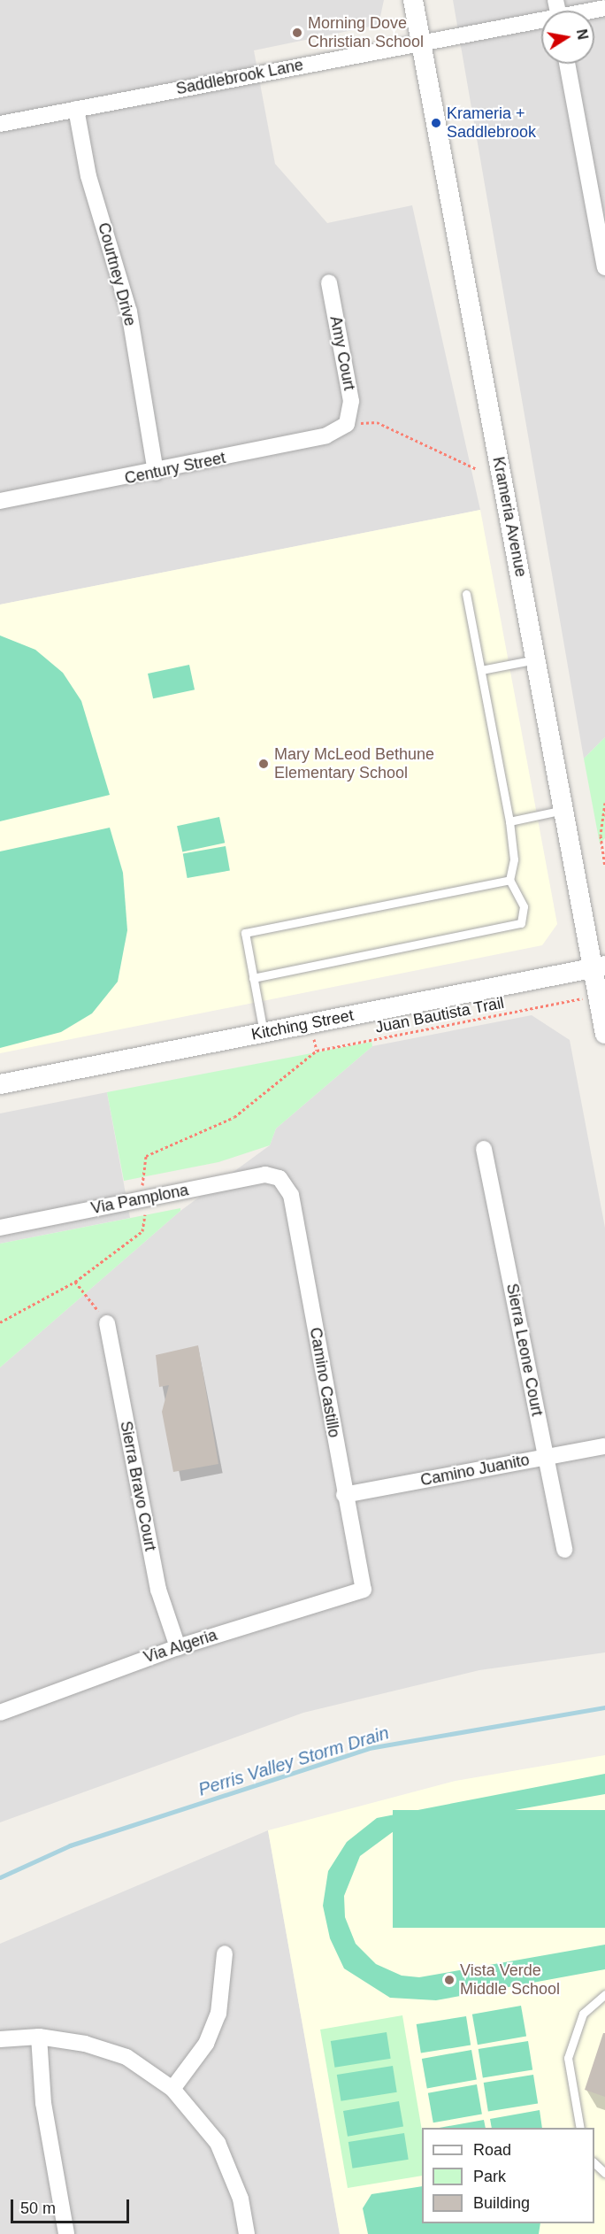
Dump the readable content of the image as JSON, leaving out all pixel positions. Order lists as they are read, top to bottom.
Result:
{
  "streets": {
    "street": [
      "Saddlebrook Lane",
      "Courtney Drive",
      "Amy Court",
      "Century Street",
      "Krameria Avenue",
      "Kitching Street",
      "Via Pamplona",
      "Sierra Leone Court",
      "Camino Castillo",
      "Camino Juanito",
      "Sierra Bravo Court",
      "Via Algeria"
    ],
    "path": ["Juan Bautista Trail"]
  },
  "crossings": [
    ["Saddlebrook Lane", "Courtney Drive"],
    ["Saddlebrook Lane", "Krameria Avenue"],
    ["Courtney Drive", "Century Street"],
    ["Amy Court", "Century Street"],
    ["Krameria Avenue", "Kitching Street"],
    ["Juan Bautista Trail", "Via Pamplona"],
    ["Via Pamplona", "Camino Castillo"],
    ["Sierra Leone Court", "Camino Juanito"],
    ["Camino Castillo", "Camino Juanito"],
    ["Camino Castillo", "Via Algeria"],
    ["Sierra Bravo Court", "Via Algeria"]
  ],
  "water": ["Perris Valley Storm Drain"],
  "places": [
    "Morning Dove Christian School",
    "Krameria + Saddlebrook",
    "Mary McLeod Bethune Elementary School",
    "Vista Verde Middle School"
  ],
  "legend": ["Road", "Park", "Building"],
  "scale_bar": "50 m",
  "north": "right"
}
